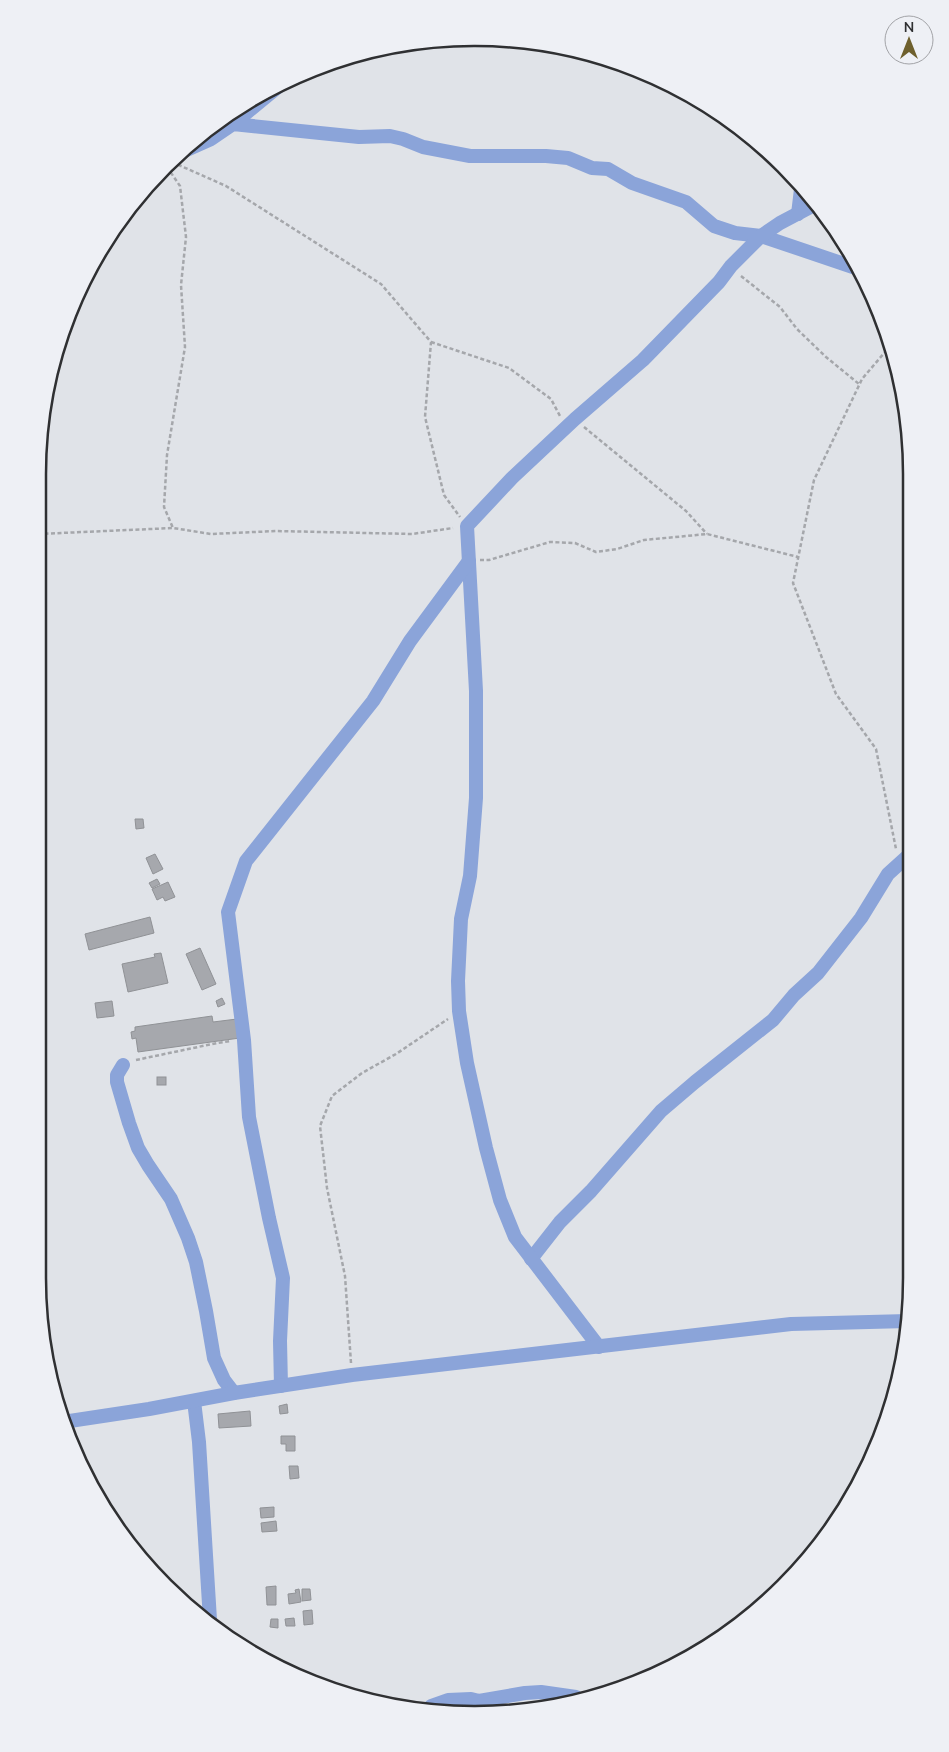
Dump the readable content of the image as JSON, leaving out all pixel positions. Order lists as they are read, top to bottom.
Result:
{
  "north": "top"
}
